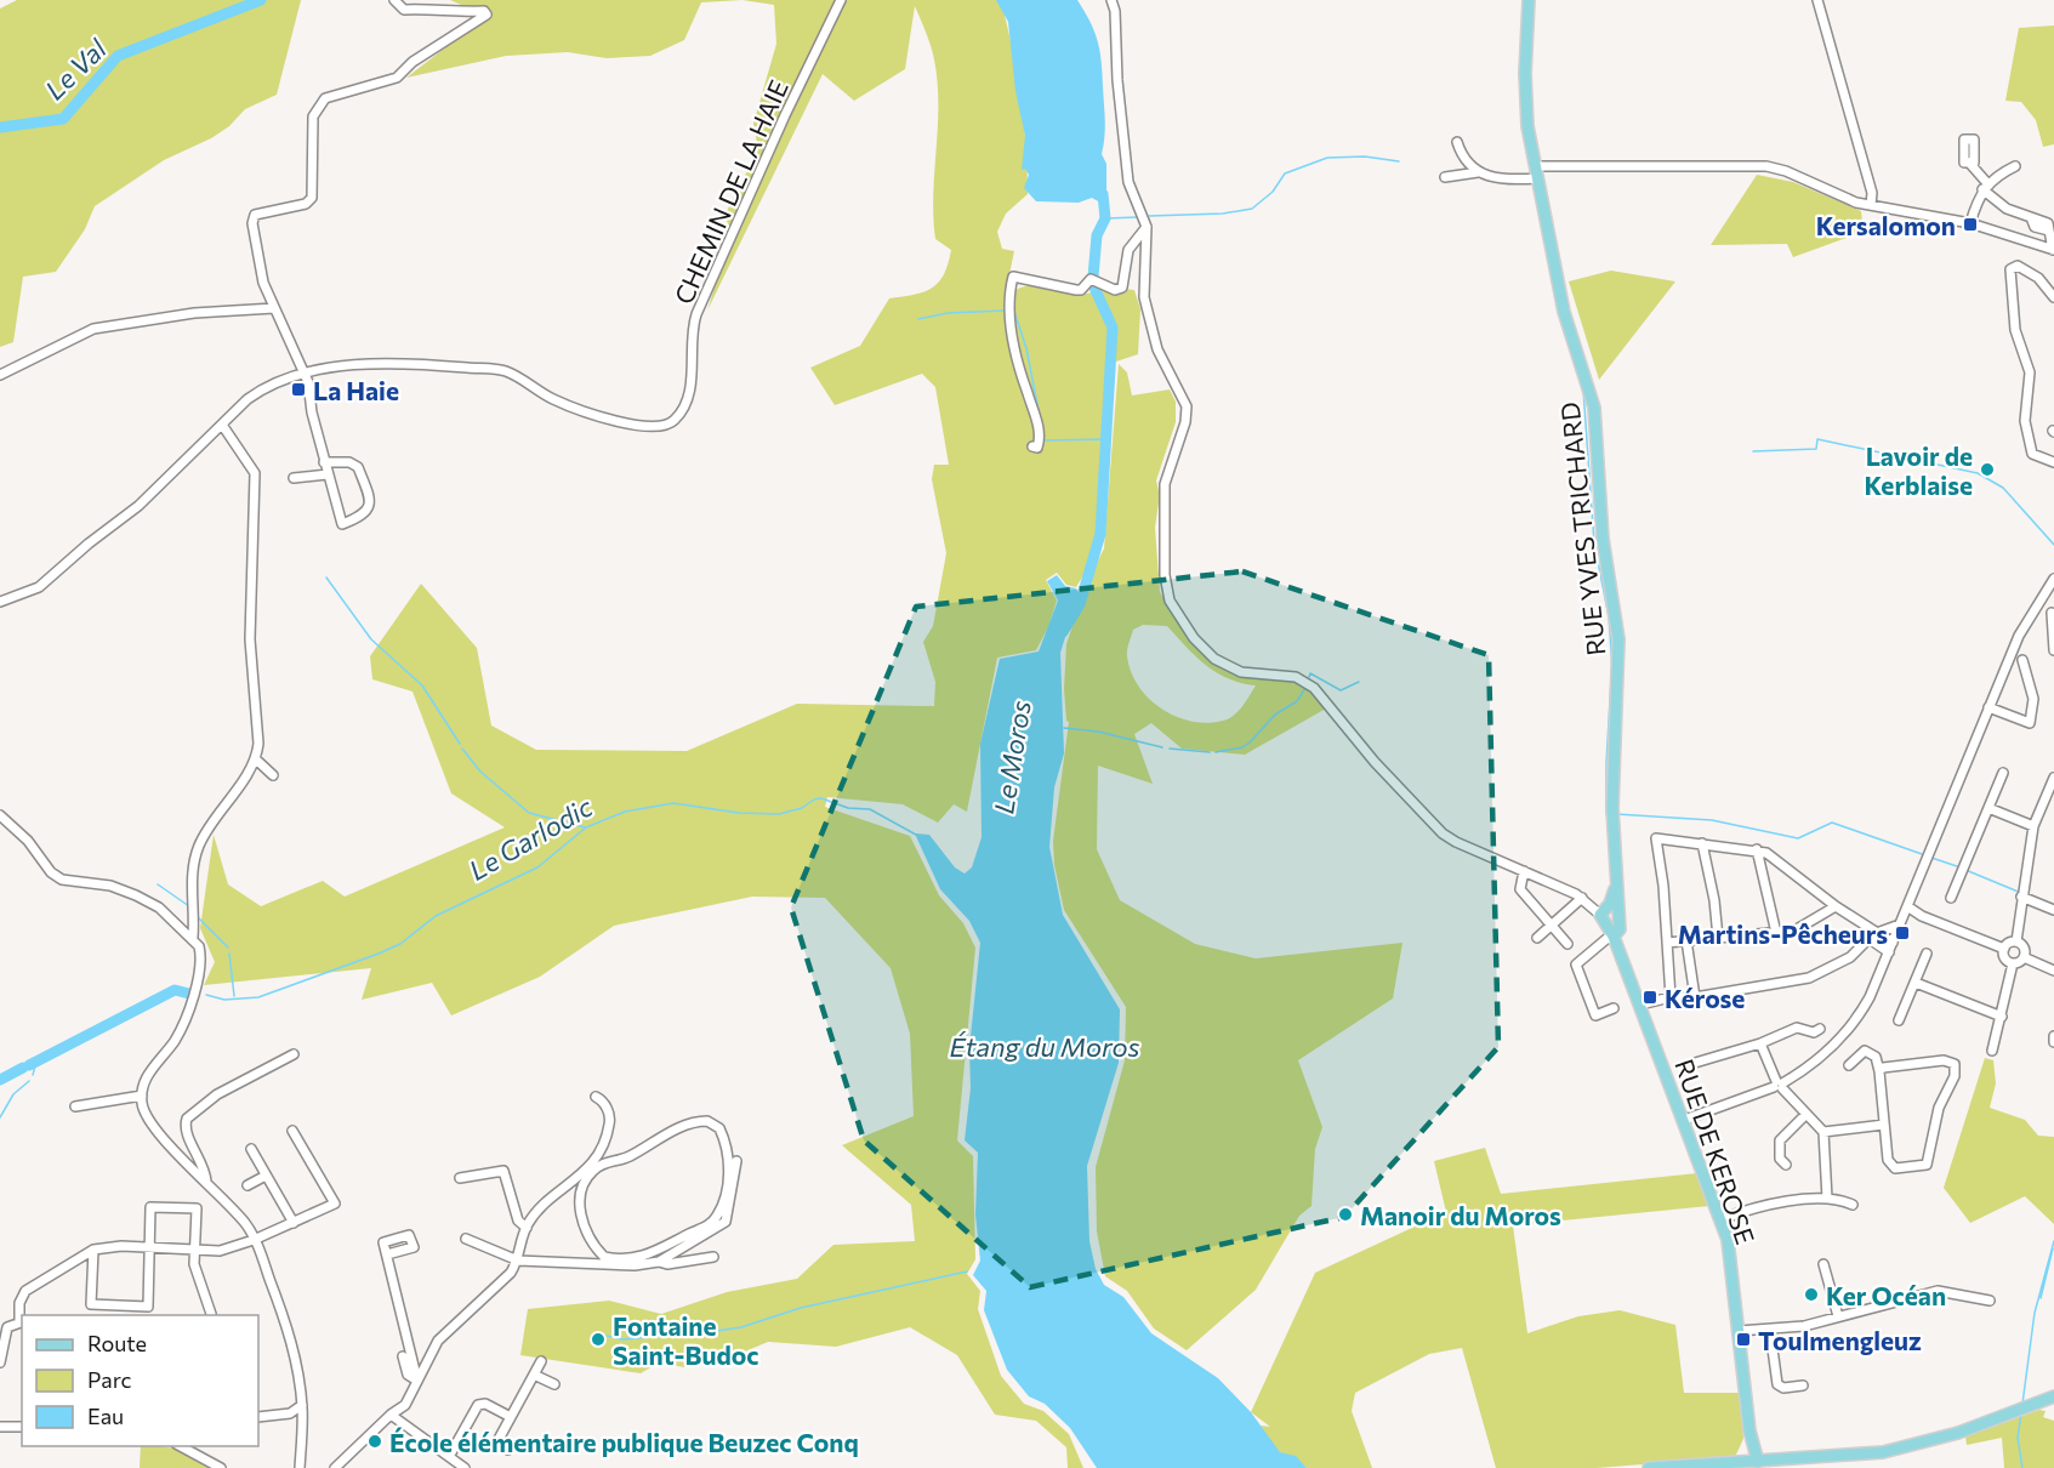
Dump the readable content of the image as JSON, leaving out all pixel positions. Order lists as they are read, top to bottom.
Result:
{
  "streets": {
    "main road": ["RUE YVES TRICHARD", "RUE DE KEROSE"],
    "street": ["CHEMIN DE LA HAIE"]
  },
  "water": [
    "Le Val",
    "Le Moros",
    "Le Garlodic",
    "Étang du Moros"
  ],
  "places": {
    "transit": [
      "Kersalomon",
      "La Haie",
      "Martins-Pêcheurs",
      "Kérose",
      "Toulmengleuz"
    ],
    "other": [
      "Lavoir de Kerblaise",
      "Manoir du Moros",
      "Ker Océan",
      "Fontaine Saint-Budoc",
      "École élémentaire publique Beuzec Conq"
    ]
  },
  "legend": ["Route", "Parc", "Eau"]
}
